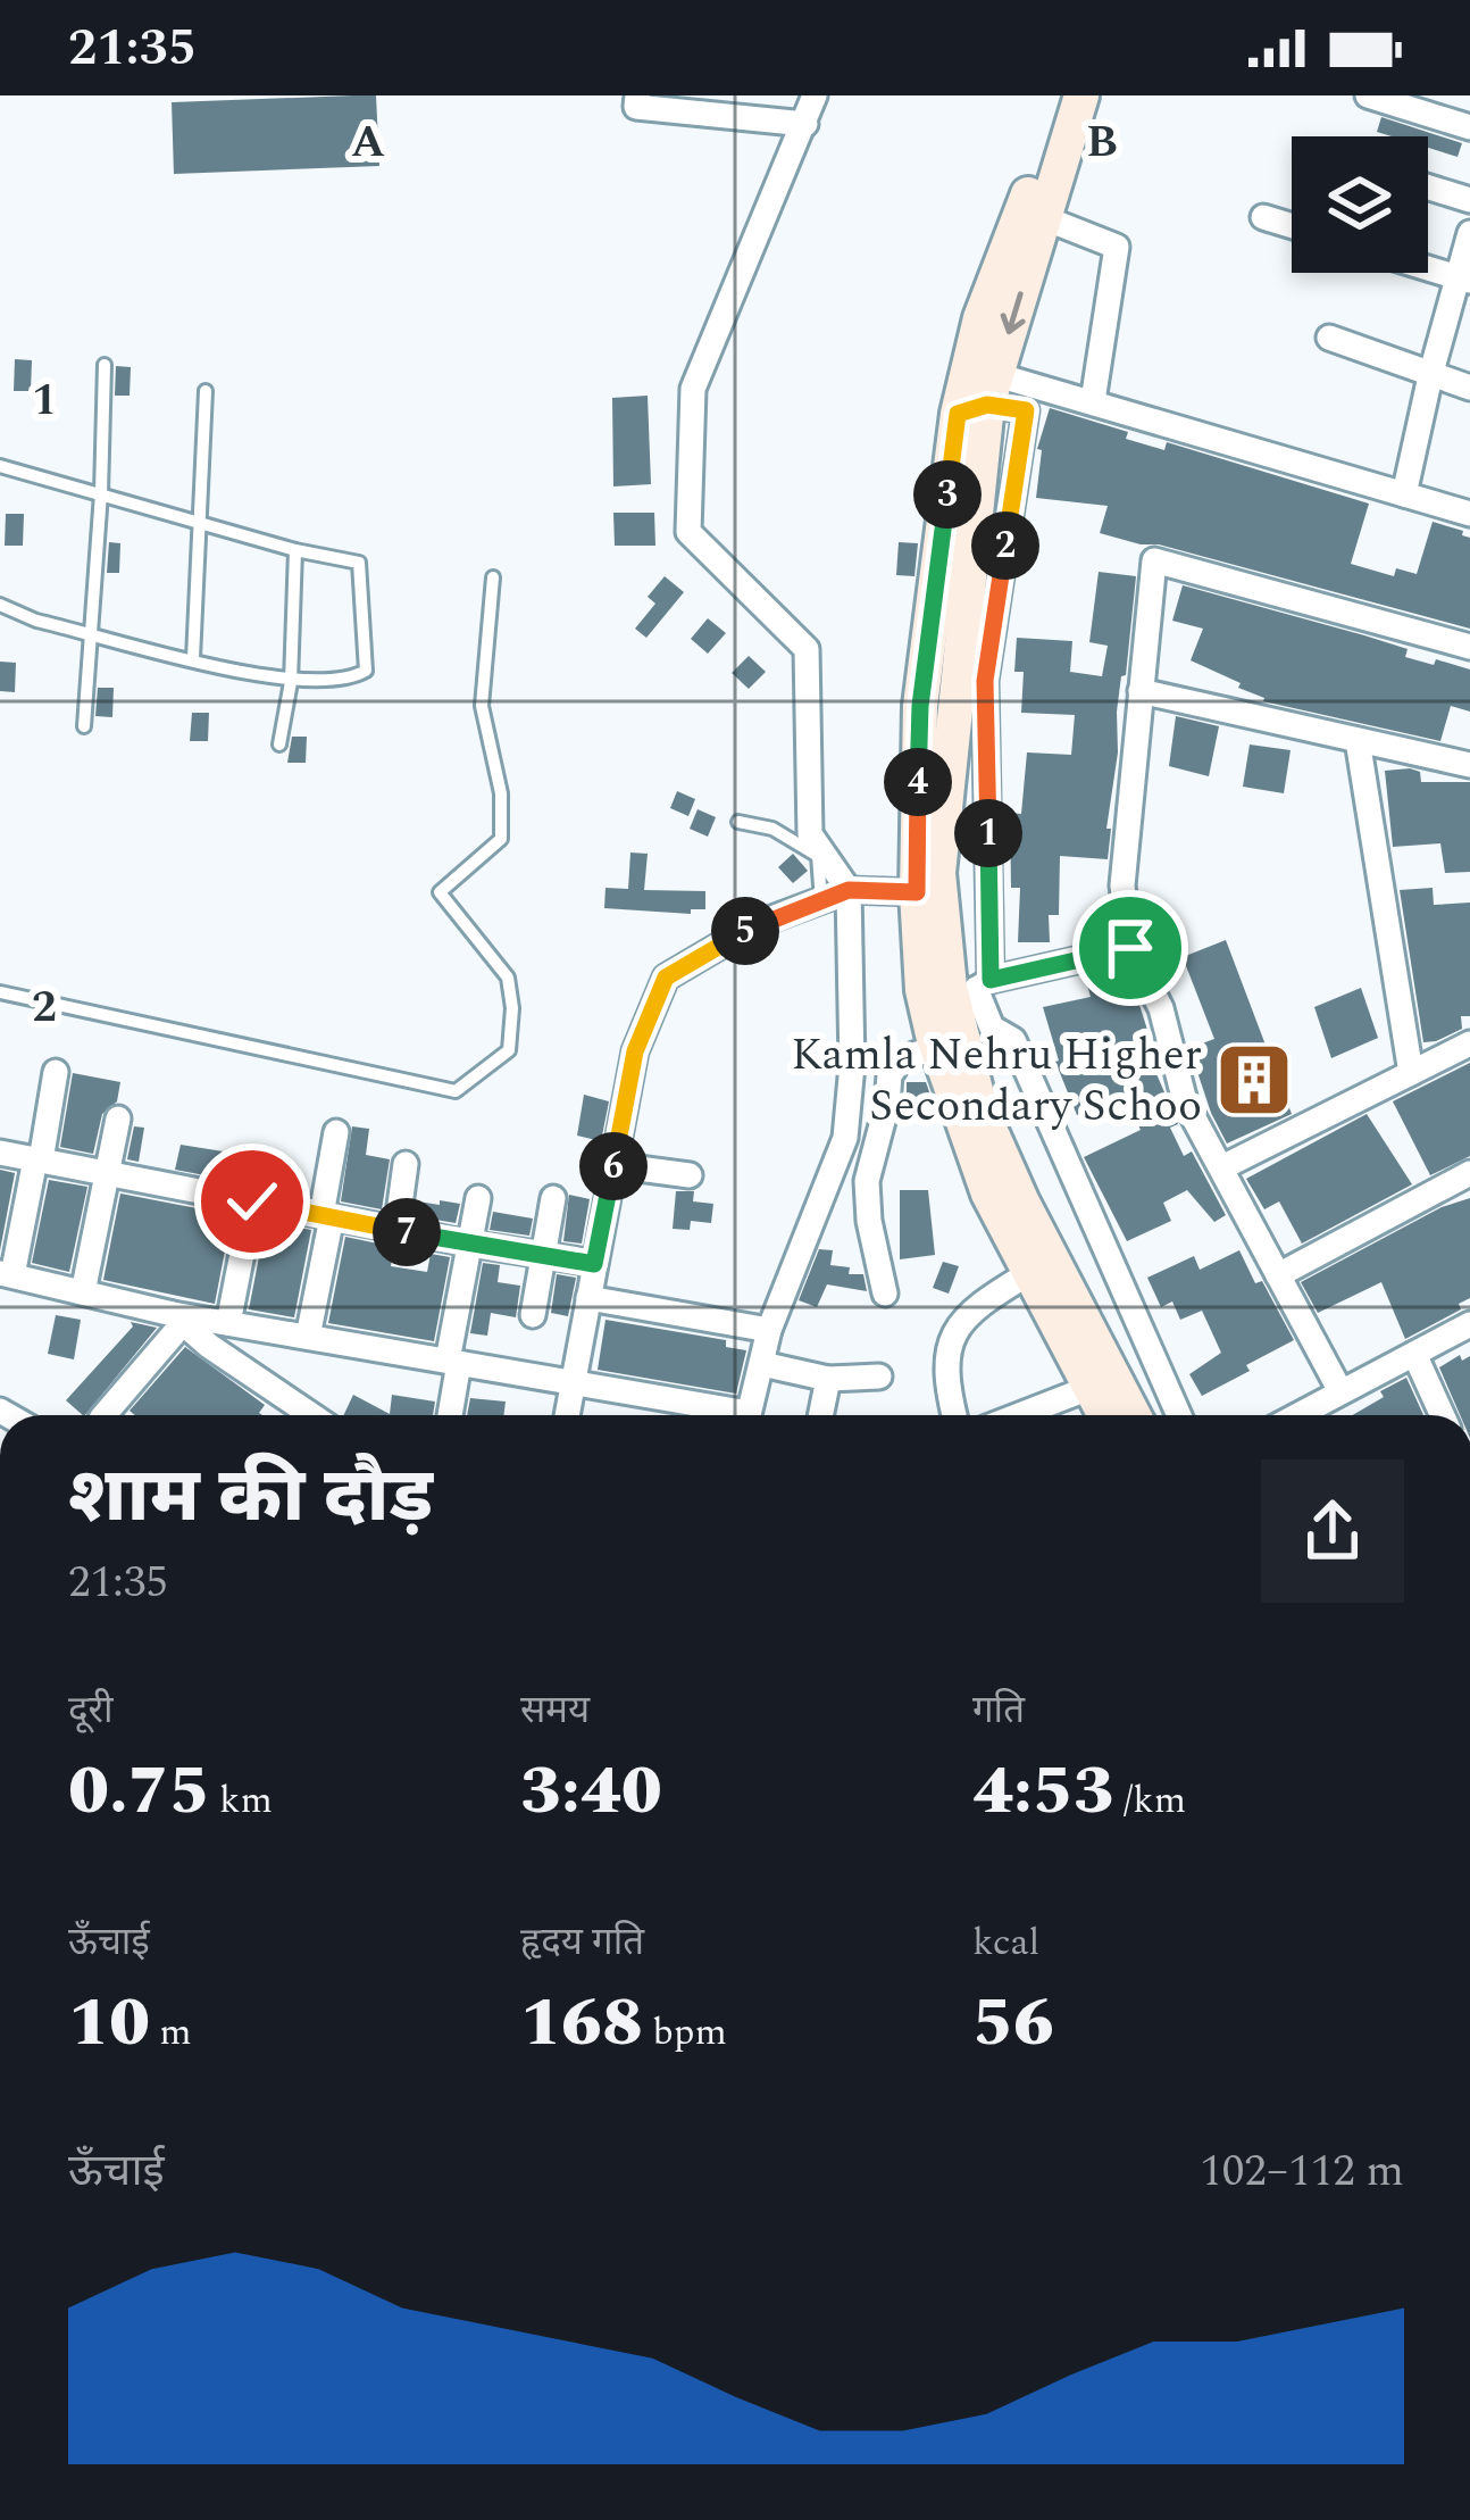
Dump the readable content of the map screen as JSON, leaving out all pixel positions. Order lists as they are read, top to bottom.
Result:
{
  "places": {
    "building": ["Kamla Nehru Higher Secondary Schoo"]
  },
  "page": {
    "status": "21:35",
    "pins": [
      "3",
      "2",
      "4",
      "1",
      "5",
      "6",
      "7"
    ],
    "heading": ["शाम की दौड़", "21:35"],
    "stats": [
      ["दूरी", "0.75 km"],
      ["समय", "3:40"],
      ["गति", "4:53 /km"],
      ["ऊँचाई", "10 m"],
      ["हृदय गति", "168 bpm"],
      ["kcal", "56"]
    ],
    "chart": ["ऊँचाई", "102–112 m"]
  },
  "grid": {
    "columns": ["A", "B"],
    "rows": ["1", "2"]
  }
}
